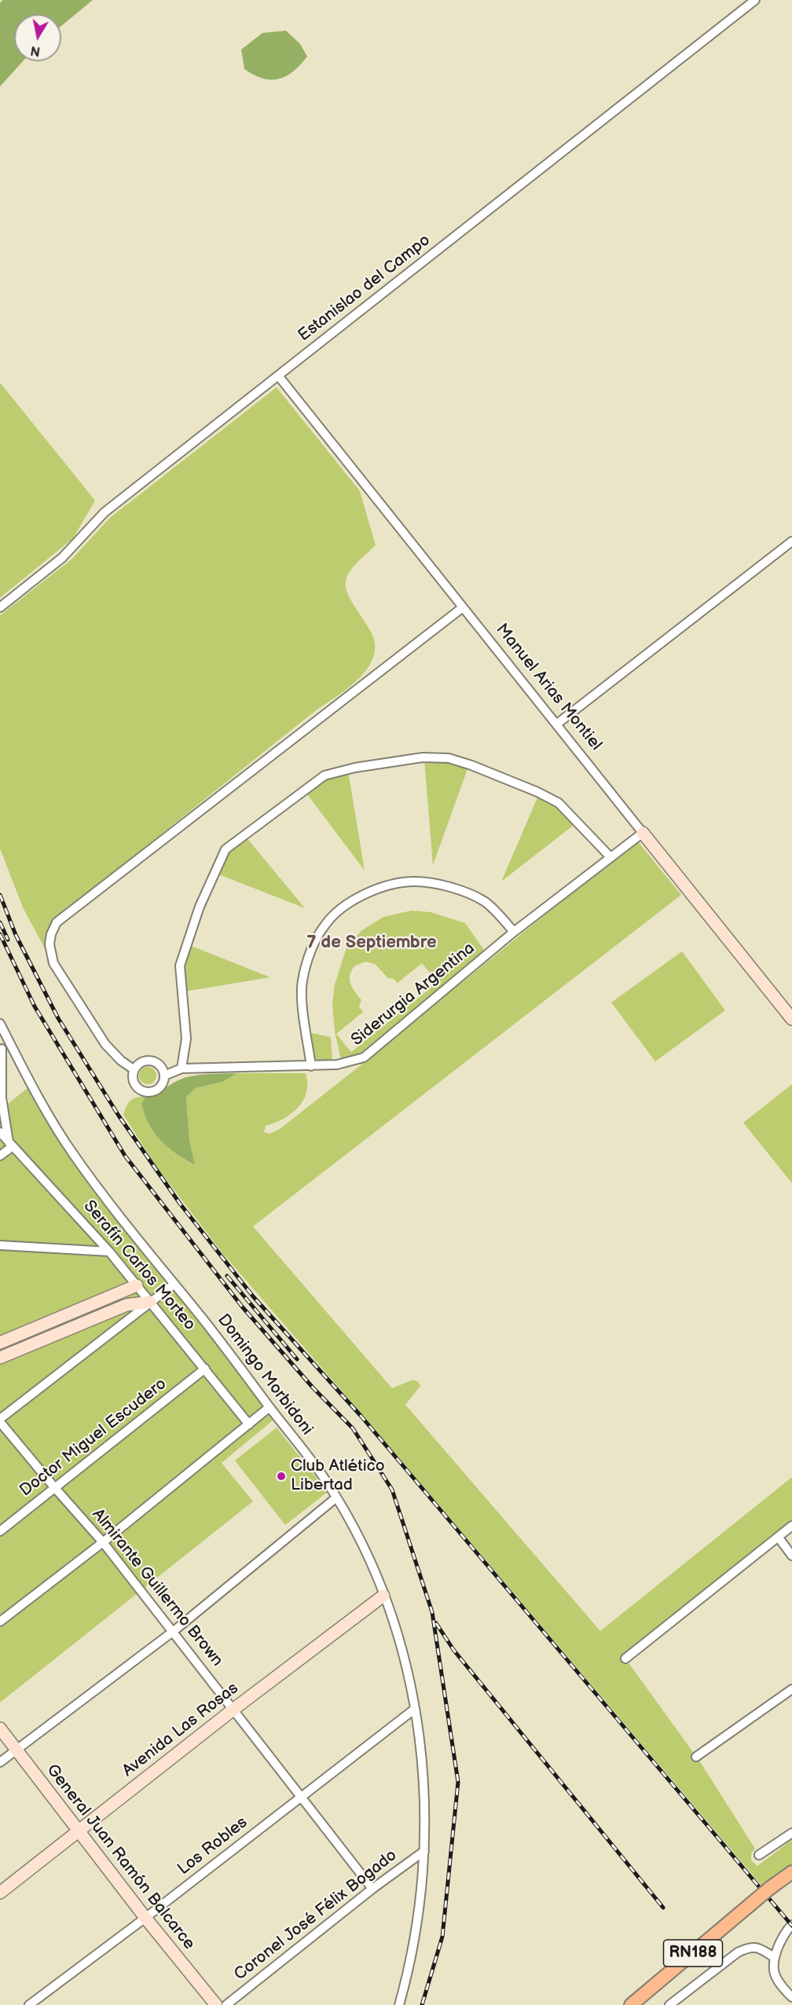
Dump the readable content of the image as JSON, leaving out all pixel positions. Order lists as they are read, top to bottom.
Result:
{
  "streets": {
    "main road": ["RN188"],
    "street": [
      "Estanislao del Campo",
      "Manuel Arias Montiel",
      "Siderurgia Argentina",
      "Serafín Carlos Morteo",
      "Domingo Morbidoni",
      "Doctor Miguel Escudero",
      "Almirante Guillermo Brown",
      "Avenida Las Rosas",
      "Los Robles",
      "General Juan Ramón Balcarce",
      "Coronel José Félix Bogado"
    ]
  },
  "crossings": [
    ["Estanislao del Campo", "Manuel Arias Montiel"],
    ["Manuel Arias Montiel", "Siderurgia Argentina"],
    ["Serafín Carlos Morteo", "Doctor Miguel Escudero"],
    ["Domingo Morbidoni", "Avenida Las Rosas"],
    ["Domingo Morbidoni", "Los Robles"],
    ["Domingo Morbidoni", "Coronel José Félix Bogado"],
    ["Doctor Miguel Escudero", "Almirante Guillermo Brown"],
    ["Almirante Guillermo Brown", "Avenida Las Rosas"],
    ["Almirante Guillermo Brown", "Los Robles"],
    ["Almirante Guillermo Brown", "Coronel José Félix Bogado"],
    ["Avenida Las Rosas", "General Juan Ramón Balcarce"],
    ["Los Robles", "General Juan Ramón Balcarce"]
  ],
  "districts": ["7 de Septiembre"],
  "places": ["Club Atlético Libertad"],
  "north": "bottom"
}
